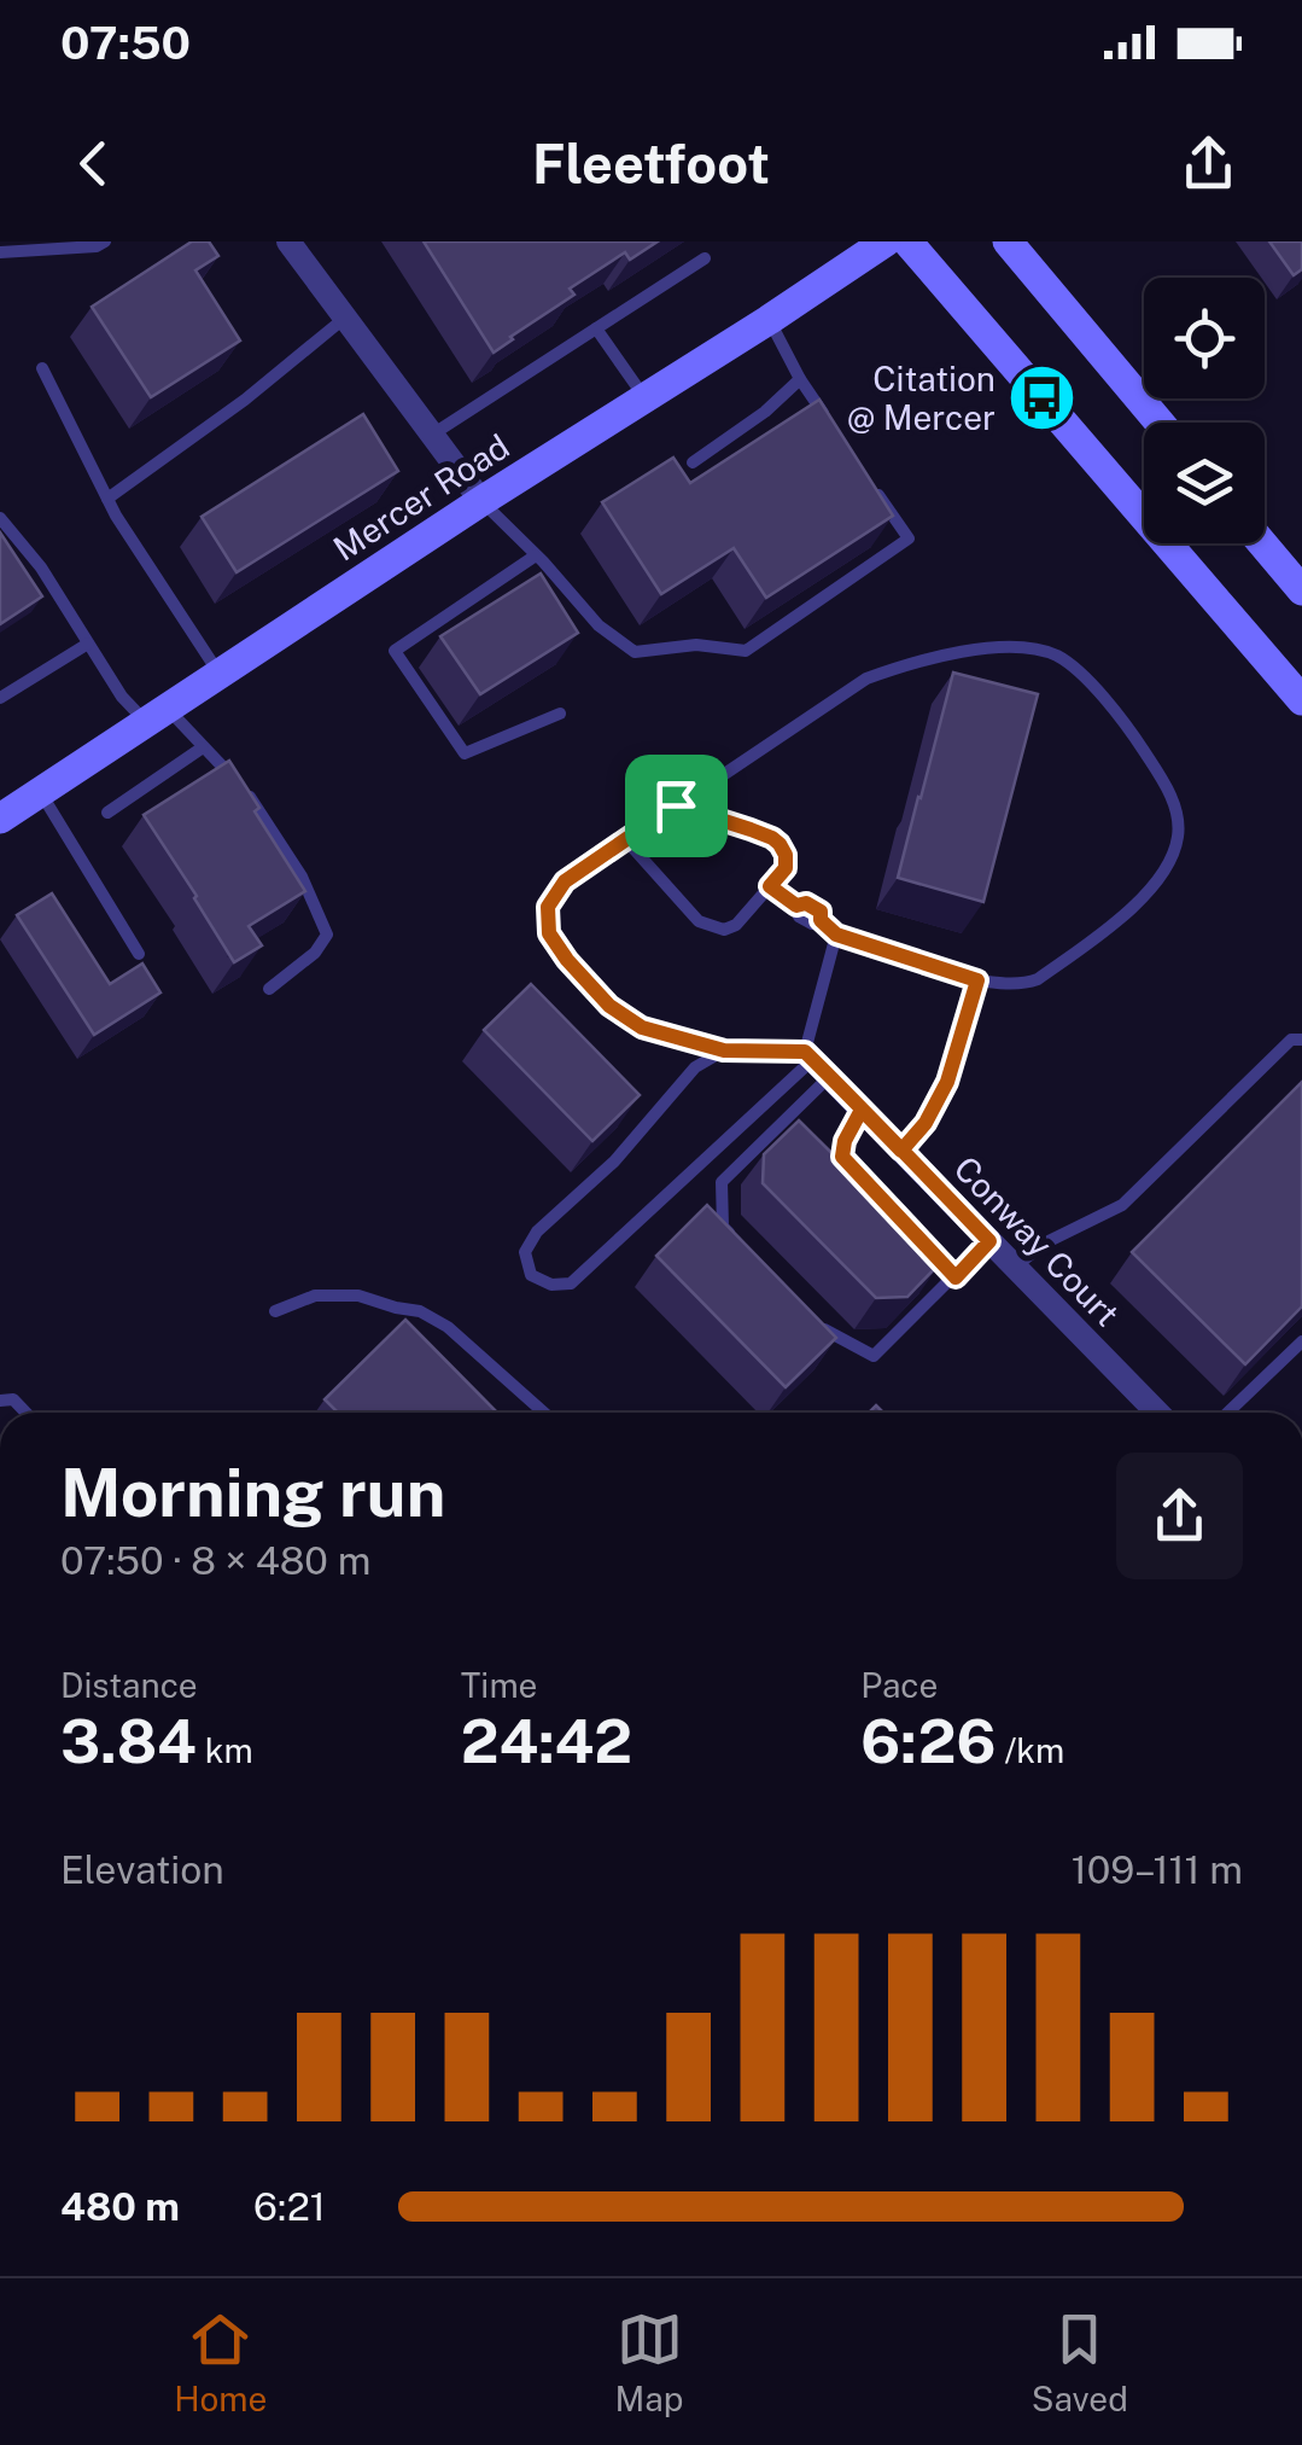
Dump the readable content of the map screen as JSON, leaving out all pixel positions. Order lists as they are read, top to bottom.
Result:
{
  "streets": {
    "street": ["Mercer Road", "Conway Court"]
  },
  "places": {
    "bus stop": ["Citation @ Mercer"]
  },
  "page": {
    "status": "07:50",
    "header": "Fleetfoot",
    "heading": ["Morning run", "07:50 · 8 × 480 m"],
    "stats": [
      ["Distance", "3.84 km"],
      ["Time", "24:42"],
      ["Pace", "6:26 /km"]
    ],
    "chart": ["Elevation", "109–111 m"],
    "list": [
      {
        "name": "480 m",
        "note": "6:21"
      }
    ],
    "tabs": ["Home", "Map", "Saved"]
  }
}
